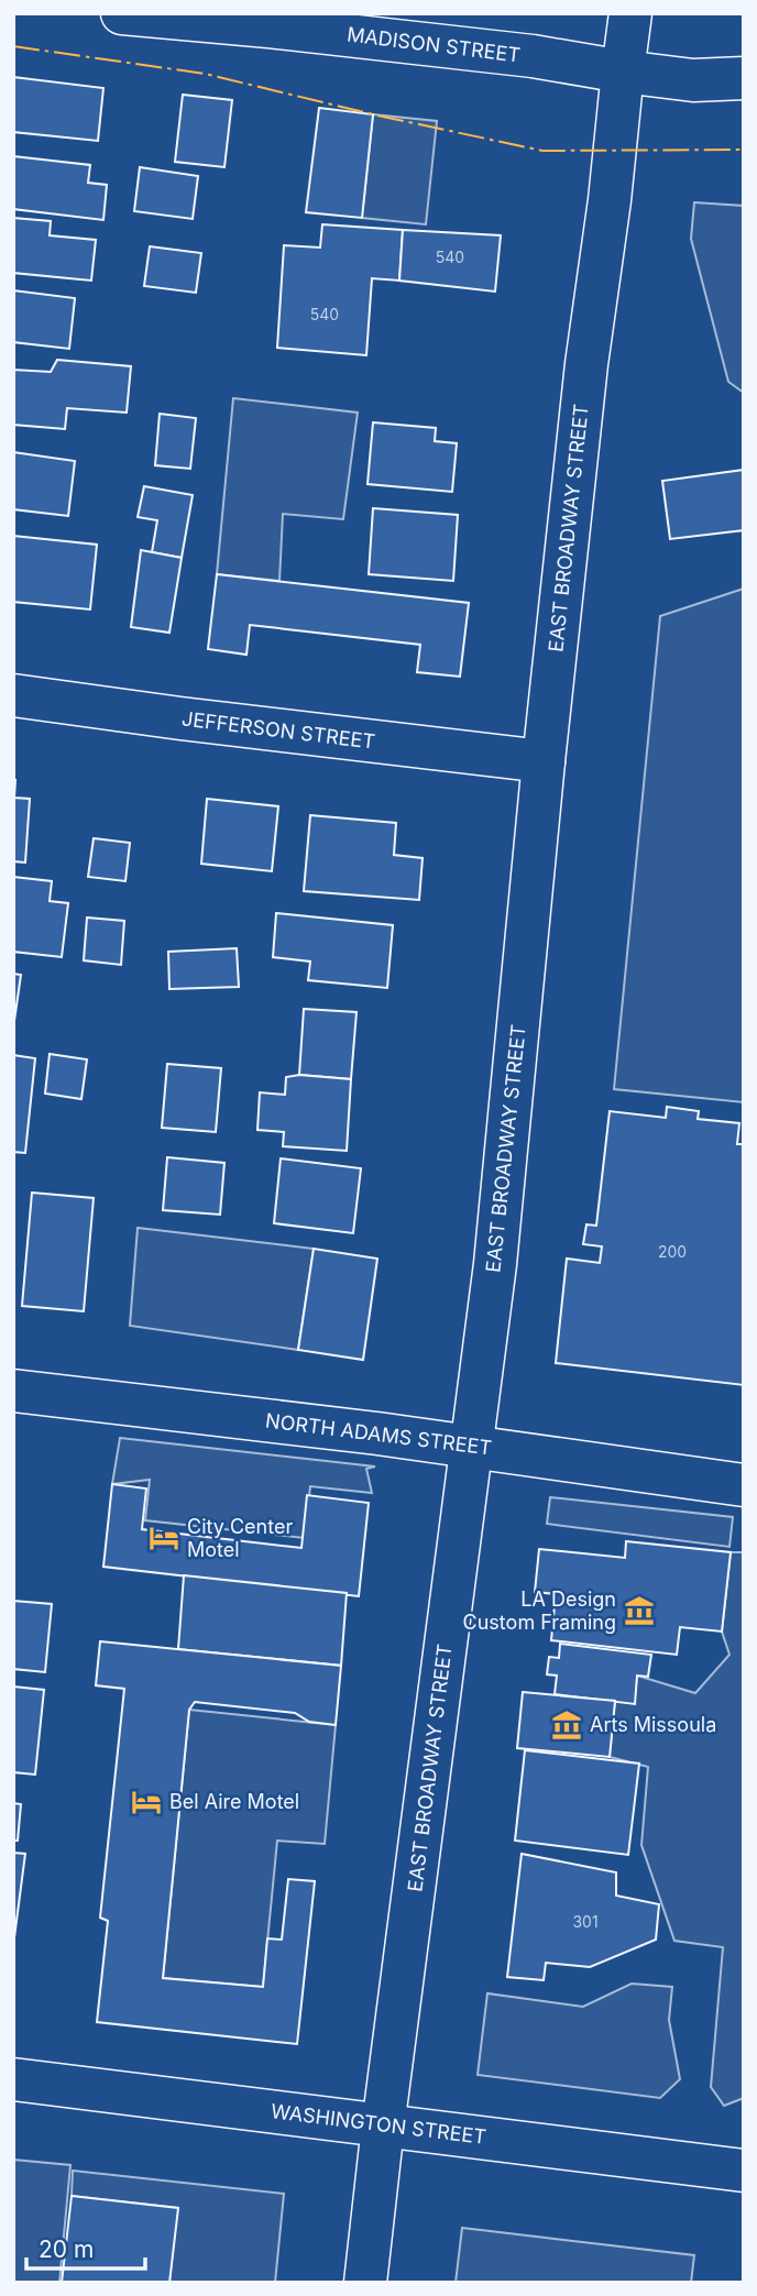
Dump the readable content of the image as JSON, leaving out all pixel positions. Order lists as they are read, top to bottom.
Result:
{
  "streets": {
    "main road": [
      "MADISON STREET",
      "EAST BROADWAY STREET",
      "JEFFERSON STREET",
      "NORTH ADAMS STREET",
      "WASHINGTON STREET"
    ]
  },
  "crossings": [
    ["MADISON STREET", "EAST BROADWAY STREET"],
    ["EAST BROADWAY STREET", "JEFFERSON STREET"],
    ["EAST BROADWAY STREET", "NORTH ADAMS STREET"],
    ["EAST BROADWAY STREET", "WASHINGTON STREET"]
  ],
  "places": {
    "hotel": ["City Center Motel", "Bel Aire Motel"],
    "museum": ["LA Design Custom Framing", "Arts Missoula"]
  },
  "house_numbers": [
    "540",
    "540",
    "200",
    "301"
  ],
  "scale_bar": "20 m"
}
